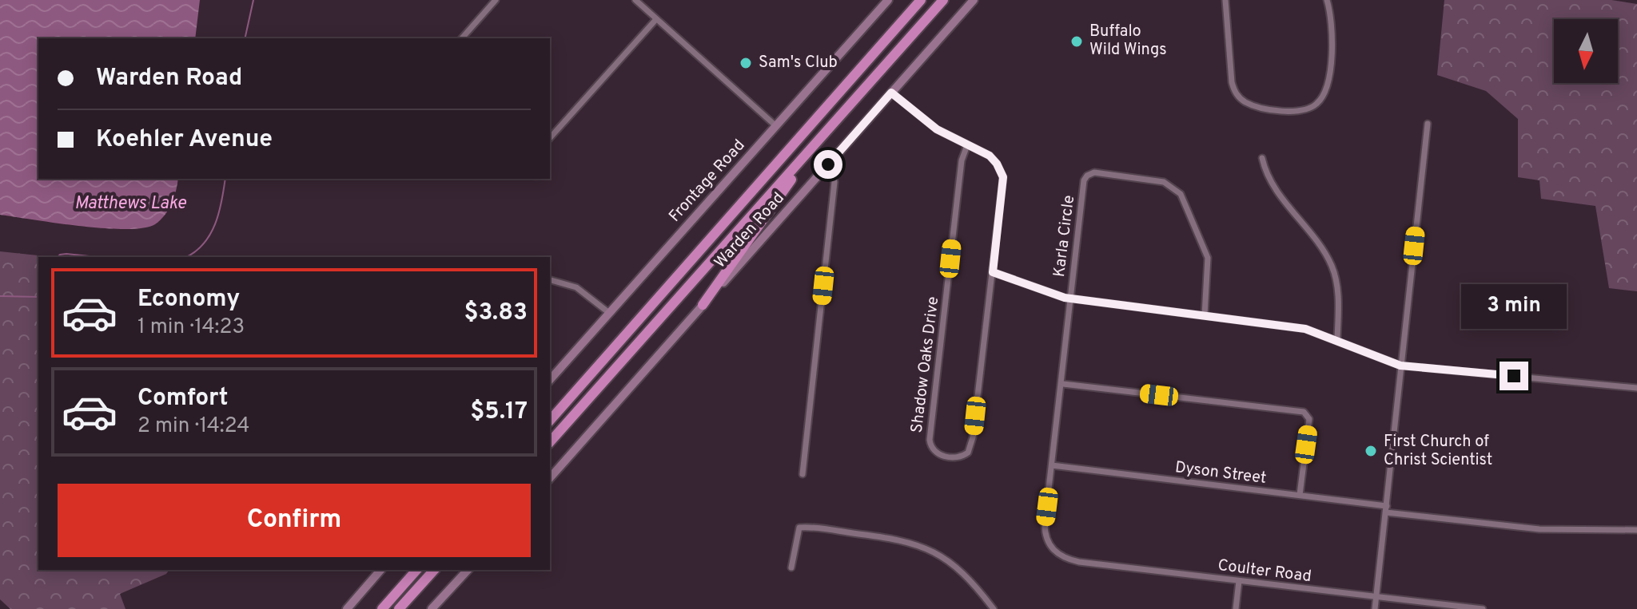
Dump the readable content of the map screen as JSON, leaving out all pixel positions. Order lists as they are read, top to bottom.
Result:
{
  "streets": {
    "main road": ["Frontage Road", "Warden Road"],
    "street": [
      "Karla Circle",
      "Shadow Oaks Drive",
      "Dyson Street",
      "Coulter Road"
    ]
  },
  "crossings": [
    ["Warden Road", "Shadow Oaks Drive"],
    ["Karla Circle", "Dyson Street"],
    ["Karla Circle", "Coulter Road"]
  ],
  "water": ["Matthews Lake"],
  "places": ["Buffalo Wild Wings", "Sam's Club", "First Church of Christ Scientist"],
  "north": "bottom",
  "page": {
    "banner": ["Warden Road", "Koehler Avenue"],
    "list": [
      {
        "name": "Economy",
        "note": "1 min · 14:23",
        "value": "$3.83"
      },
      {
        "name": "Comfort",
        "note": "2 min · 14:24",
        "value": "$5.17"
      }
    ],
    "bubble": "3 min",
    "buttons": "Confirm"
  }
}
